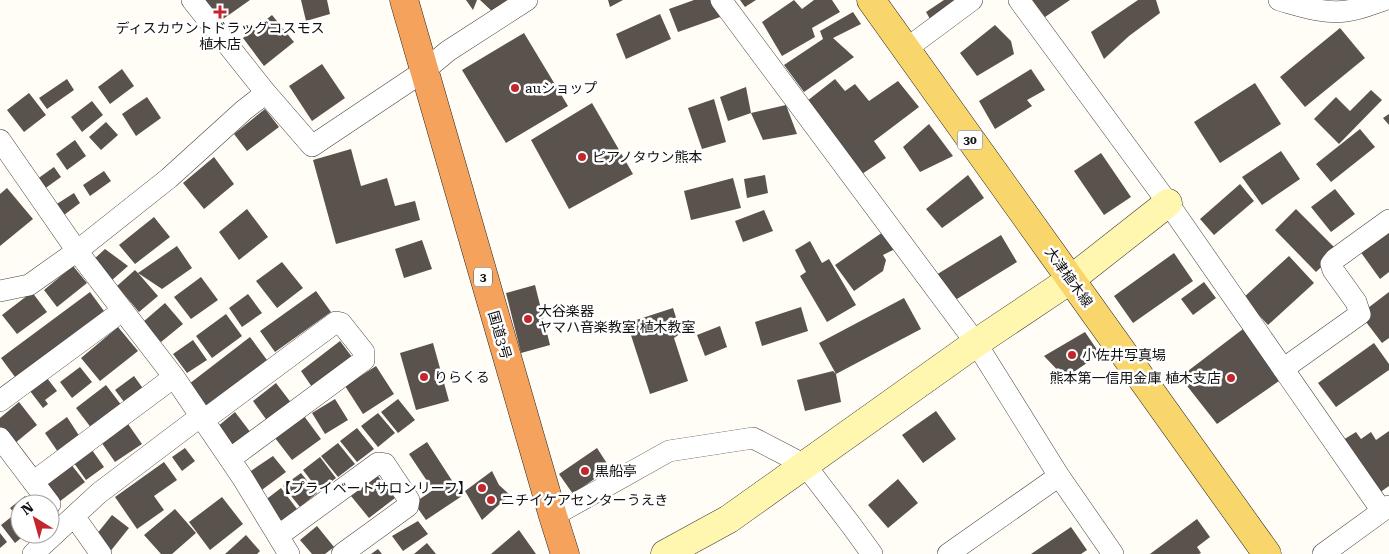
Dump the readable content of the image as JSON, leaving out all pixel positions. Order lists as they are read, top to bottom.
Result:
{
  "streets": {
    "highway": ["3", "国道3号"],
    "main road": ["30", "大津植木線"]
  },
  "places": {
    "health": ["ディスカウントドラッグコスモス 植木店"],
    "other": [
      "auショップ",
      "ピアノタウン熊本",
      "大谷楽器 ヤマハ音楽教室 植木教室",
      "小佐井写真場",
      "りらくる",
      "熊本第一信用金庫 植木支店",
      "黒船亭",
      "【プライベートサロンリーフ】",
      "ニチイケアセンターうえき"
    ]
  },
  "north": "top left"
}
